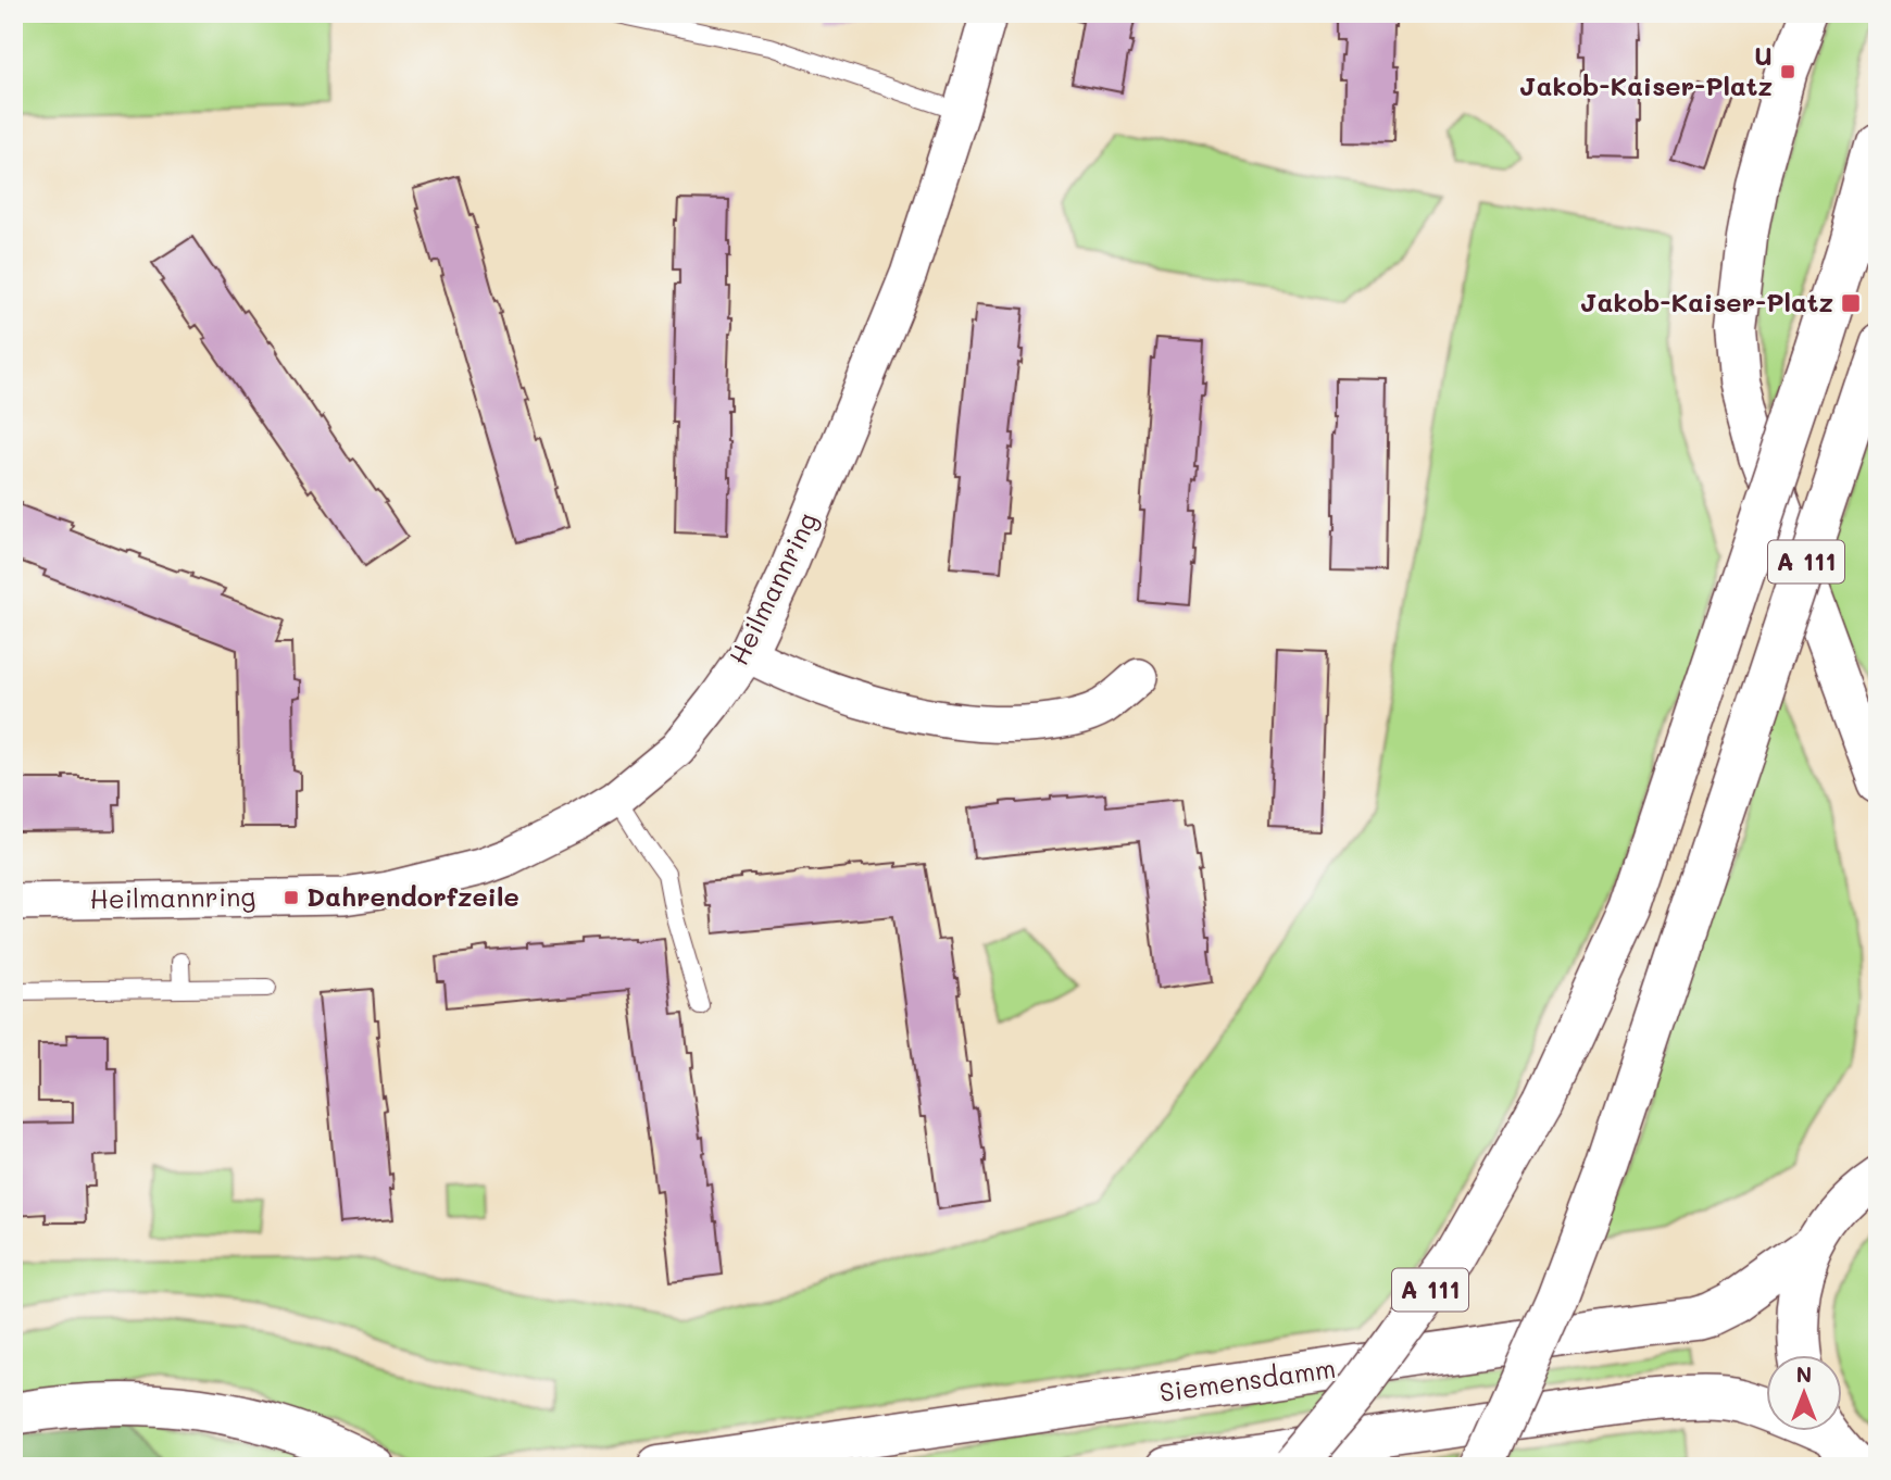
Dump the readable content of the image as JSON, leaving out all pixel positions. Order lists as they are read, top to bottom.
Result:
{
  "streets": {
    "main road": ["A 111", "Siemensdamm"],
    "street": ["Heilmannring"]
  },
  "places": {
    "transit": ["U Jakob-Kaiser-Platz", "Jakob-Kaiser-Platz", "Dahrendorfzeile"]
  },
  "north": "top"
}
